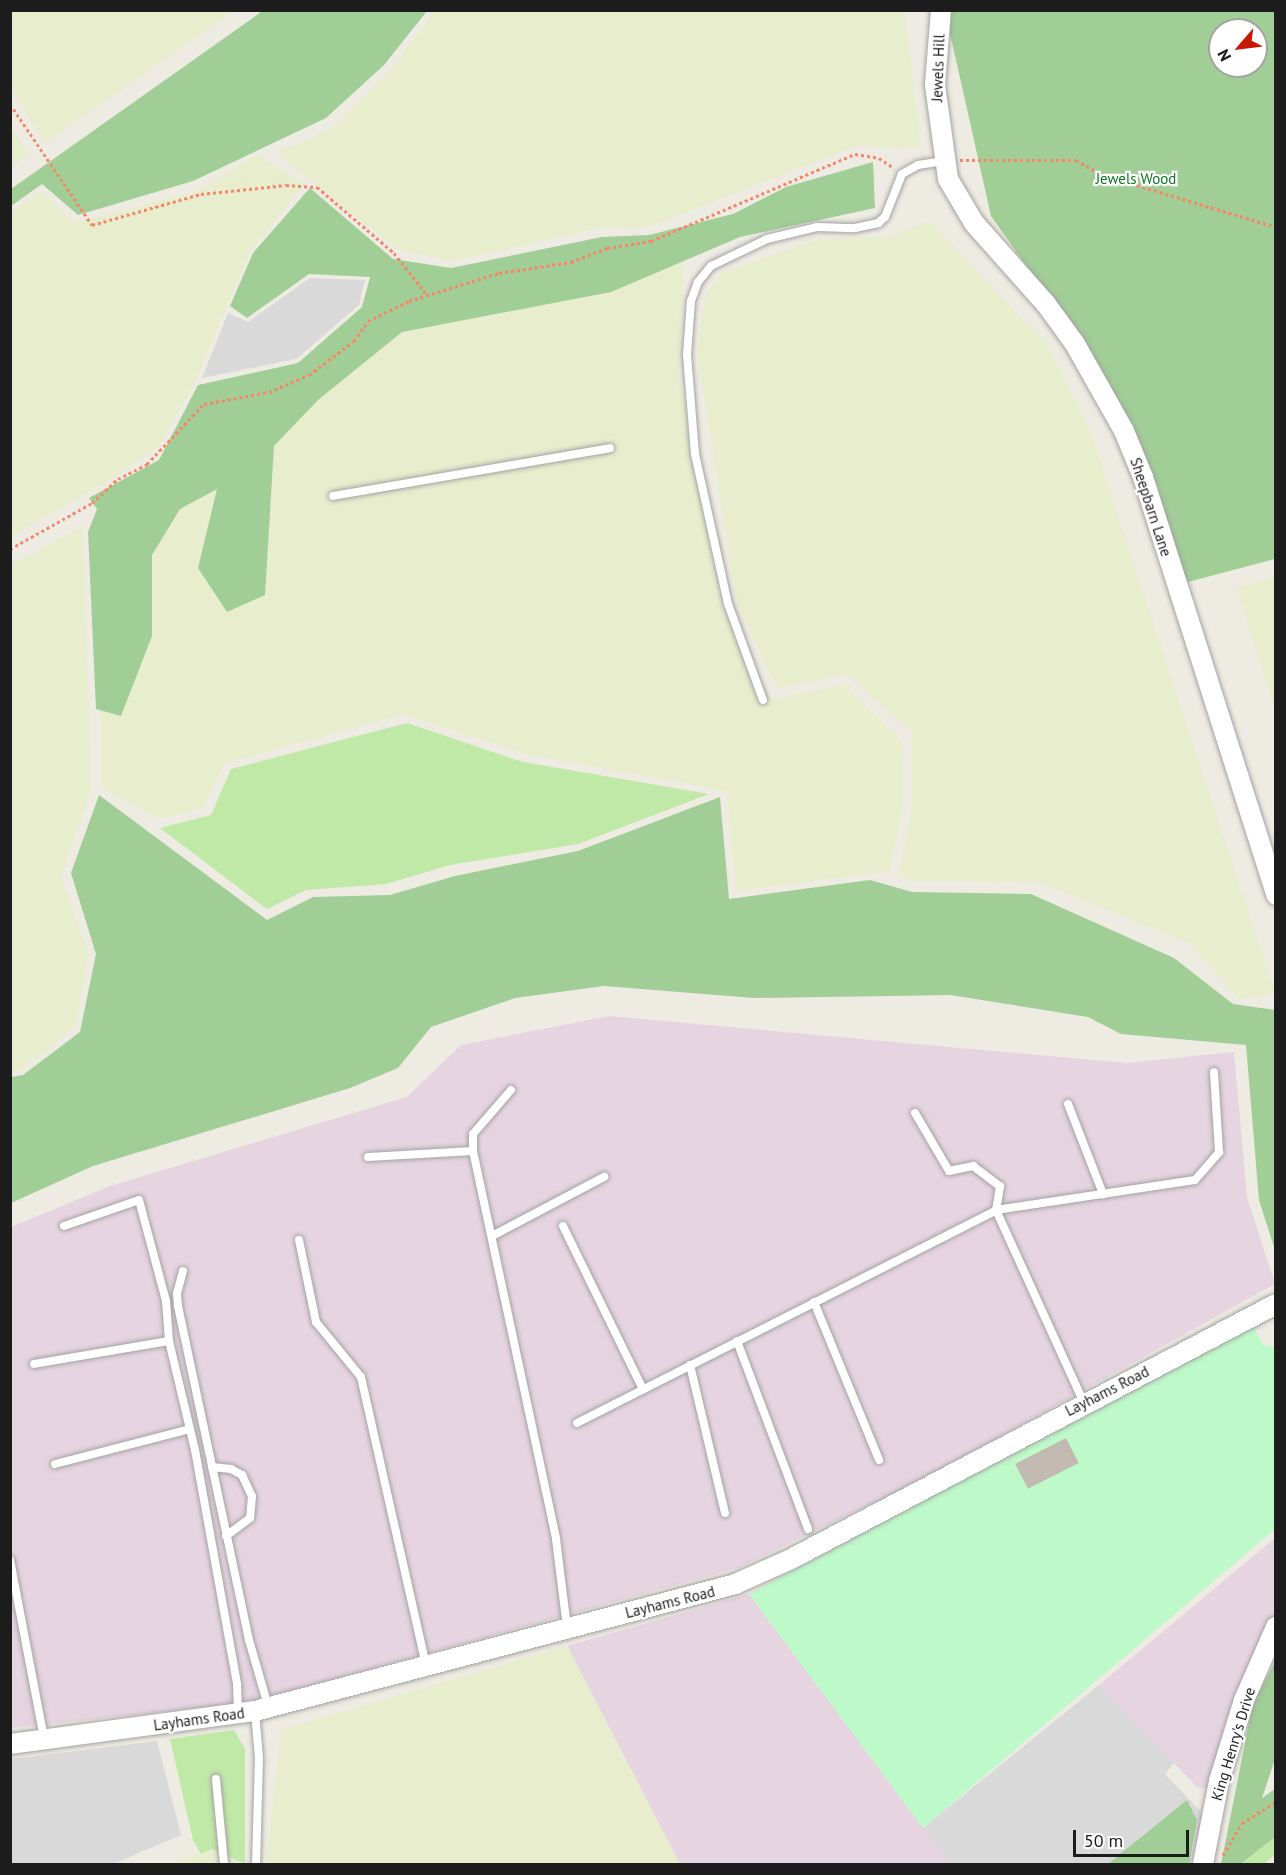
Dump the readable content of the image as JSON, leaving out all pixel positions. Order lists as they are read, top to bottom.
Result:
{
  "streets": {
    "street": [
      "Jewels Hill",
      "Sheepbarn Lane",
      "Layhams Road",
      "King Henry's Drive"
    ]
  },
  "crossings": [
    ["Jewels Hill", "Sheepbarn Lane"]
  ],
  "parks": ["Jewels Wood"],
  "scale_bar": "50 m",
  "north": "bottom left"
}
